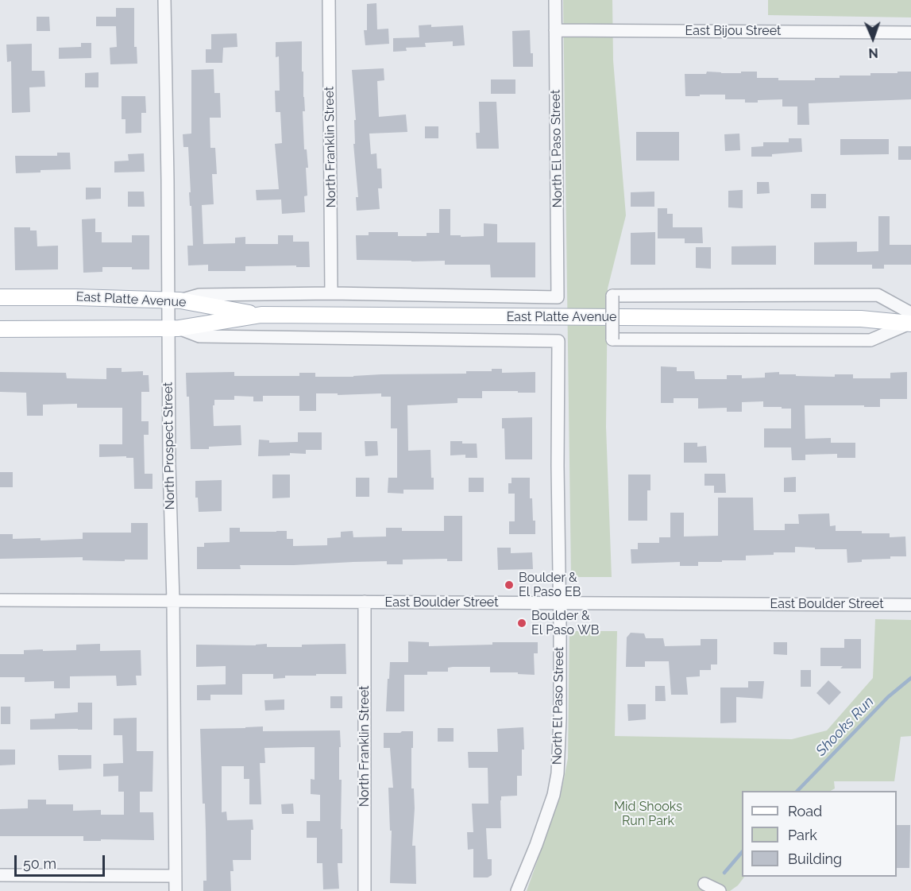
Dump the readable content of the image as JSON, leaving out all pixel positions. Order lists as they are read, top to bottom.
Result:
{
  "streets": {
    "main road": ["East Platte Avenue"],
    "street": [
      "East Bijou Street",
      "North Franklin Street",
      "North El Paso Street",
      "North Prospect Street",
      "East Boulder Street"
    ]
  },
  "crossings": [
    ["East Bijou Street", "North El Paso Street"],
    ["North Franklin Street", "North El Paso Street"],
    ["North Franklin Street", "East Boulder Street"],
    ["North El Paso Street", "East Platte Avenue"],
    ["North El Paso Street", "North Prospect Street"],
    ["North El Paso Street", "East Boulder Street"],
    ["East Platte Avenue", "North Prospect Street"],
    ["North Prospect Street", "East Boulder Street"]
  ],
  "water": ["Shooks Run"],
  "parks": ["Mid Shooks Run Park"],
  "places": ["Boulder & El Paso EB", "Boulder & El Paso WB"],
  "legend": ["Road", "Park", "Building"],
  "scale_bar": "50 m",
  "north": "bottom"
}
